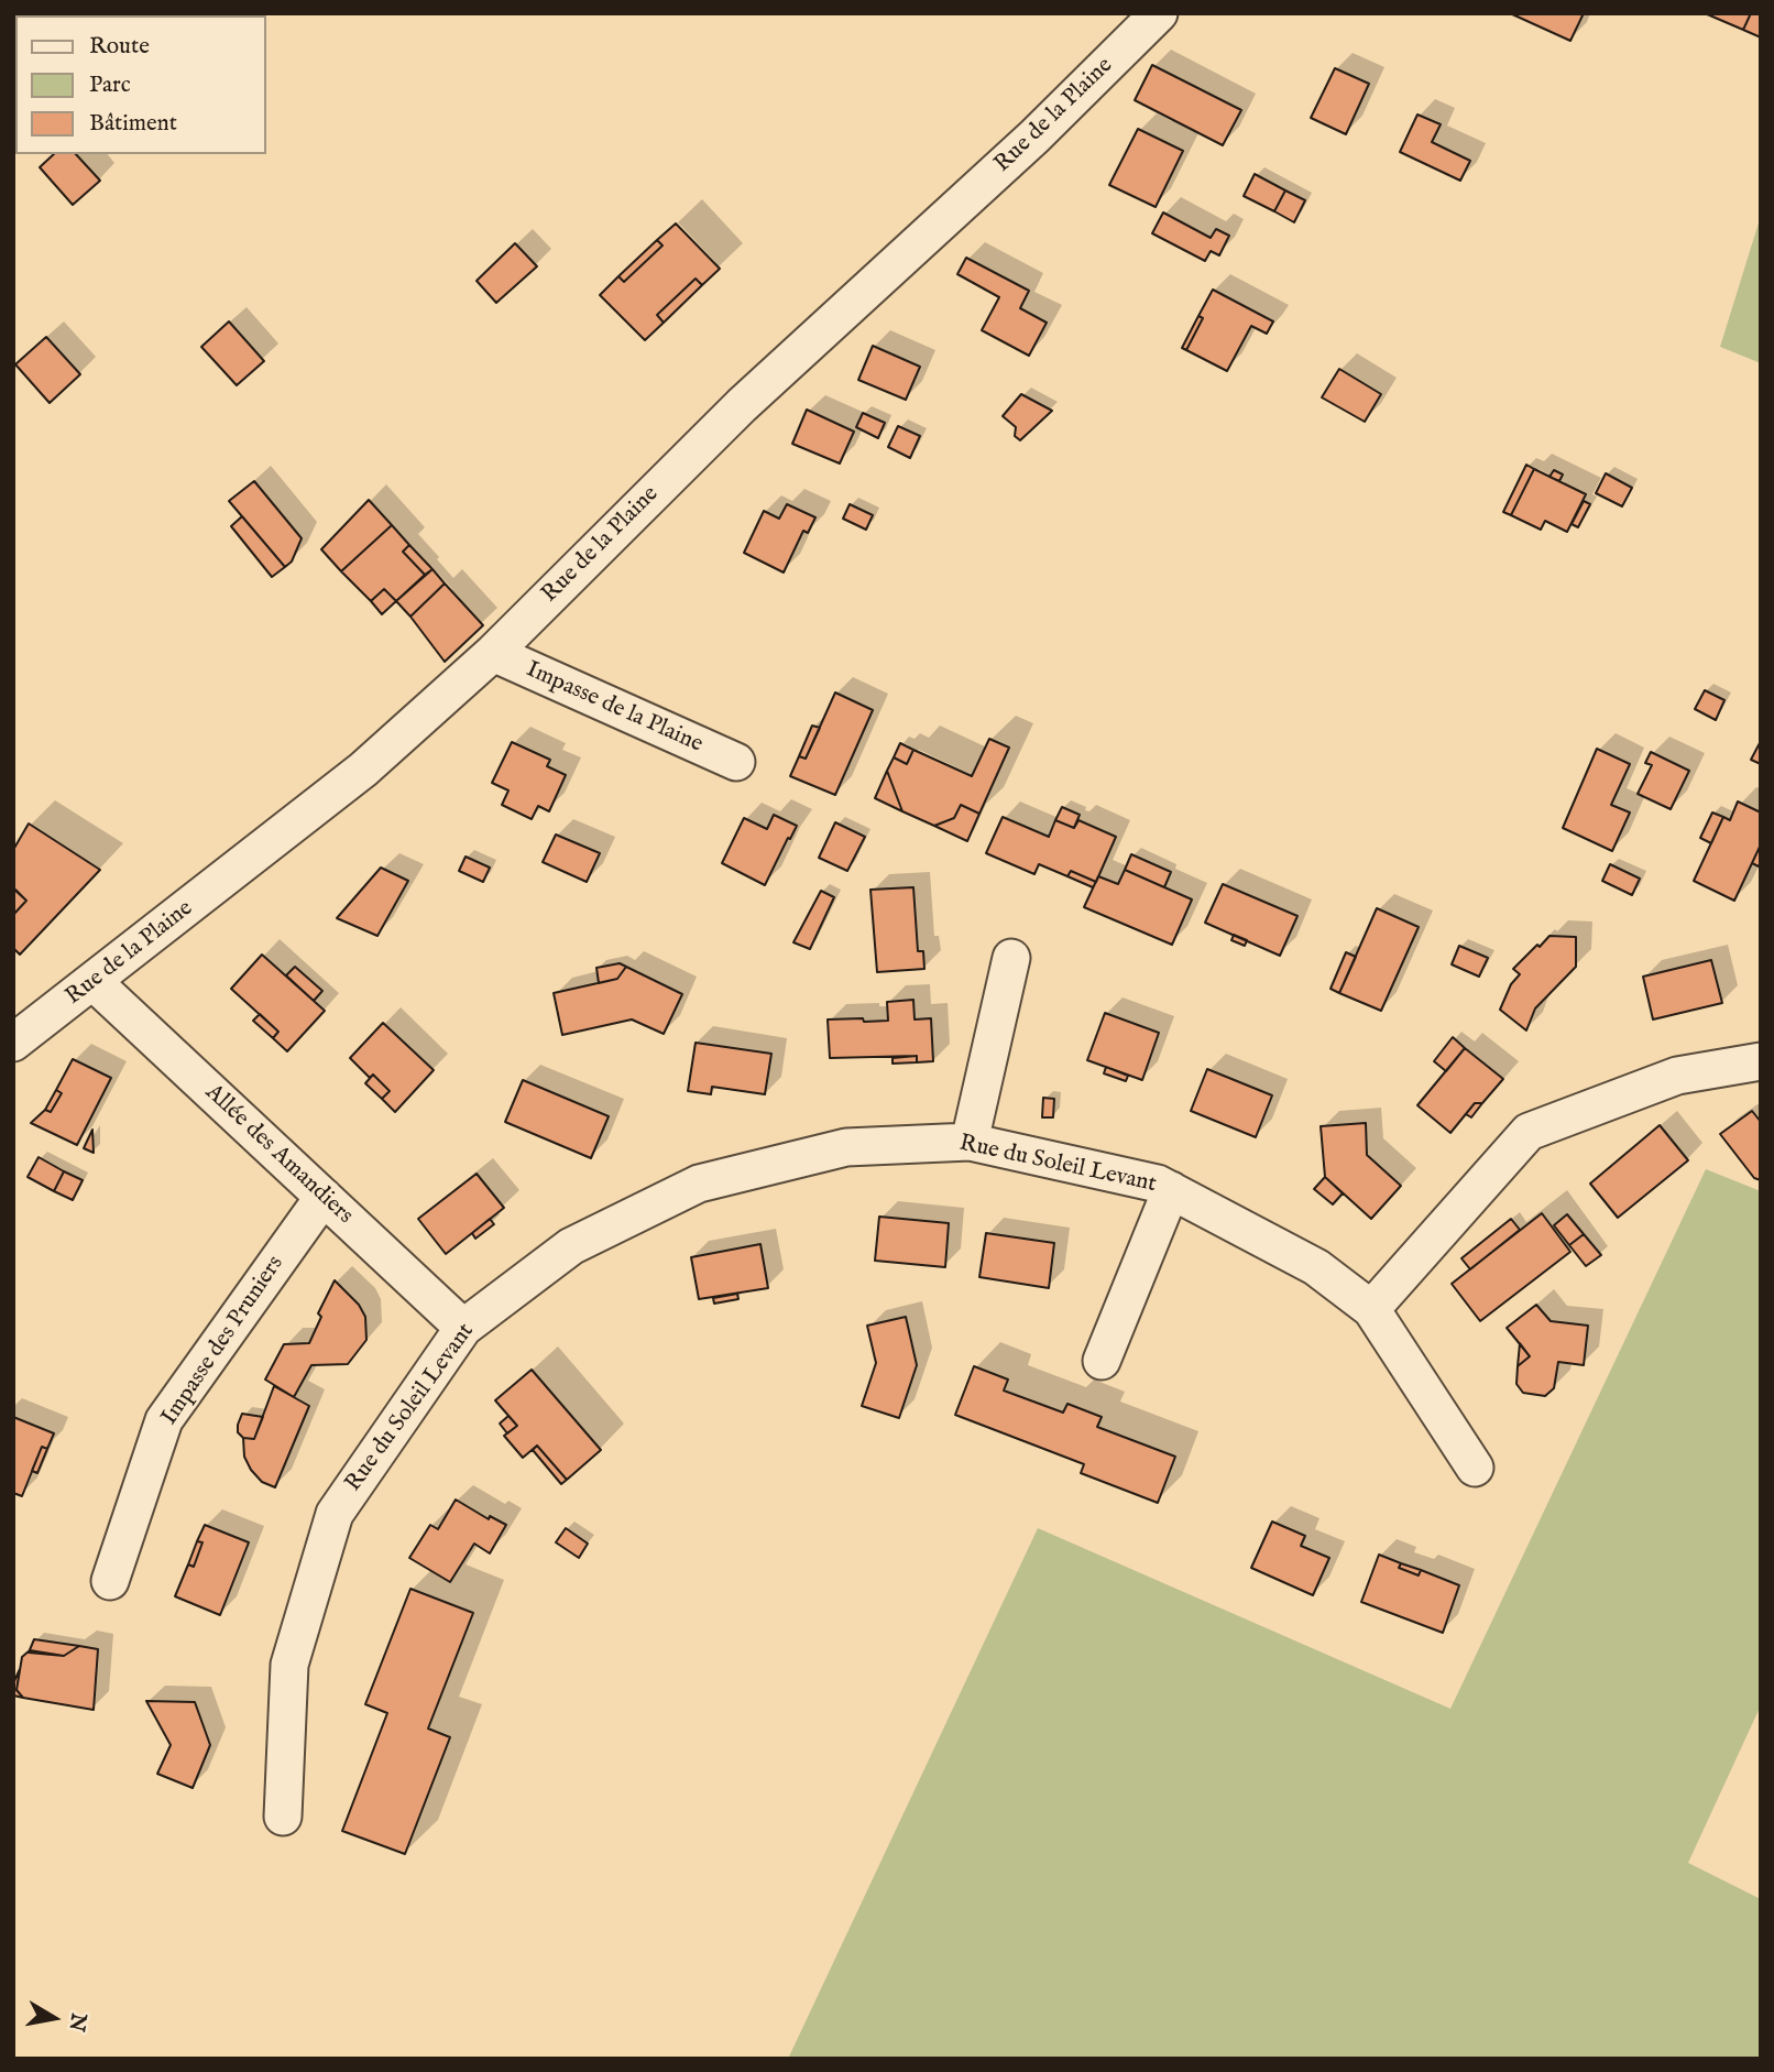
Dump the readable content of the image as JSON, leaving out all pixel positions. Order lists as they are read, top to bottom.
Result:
{
  "streets": {
    "street": [
      "Rue de la Plaine",
      "Impasse de la Plaine",
      "Allée des Amandiers",
      "Rue du Soleil Levant",
      "Impasse des Pruniers"
    ]
  },
  "crossings": [
    ["Rue de la Plaine", "Impasse de la Plaine"],
    ["Rue de la Plaine", "Allée des Amandiers"],
    ["Allée des Amandiers", "Rue du Soleil Levant"],
    ["Allée des Amandiers", "Impasse des Pruniers"]
  ],
  "legend": ["Route", "Parc", "Bâtiment"],
  "north": "right"
}
